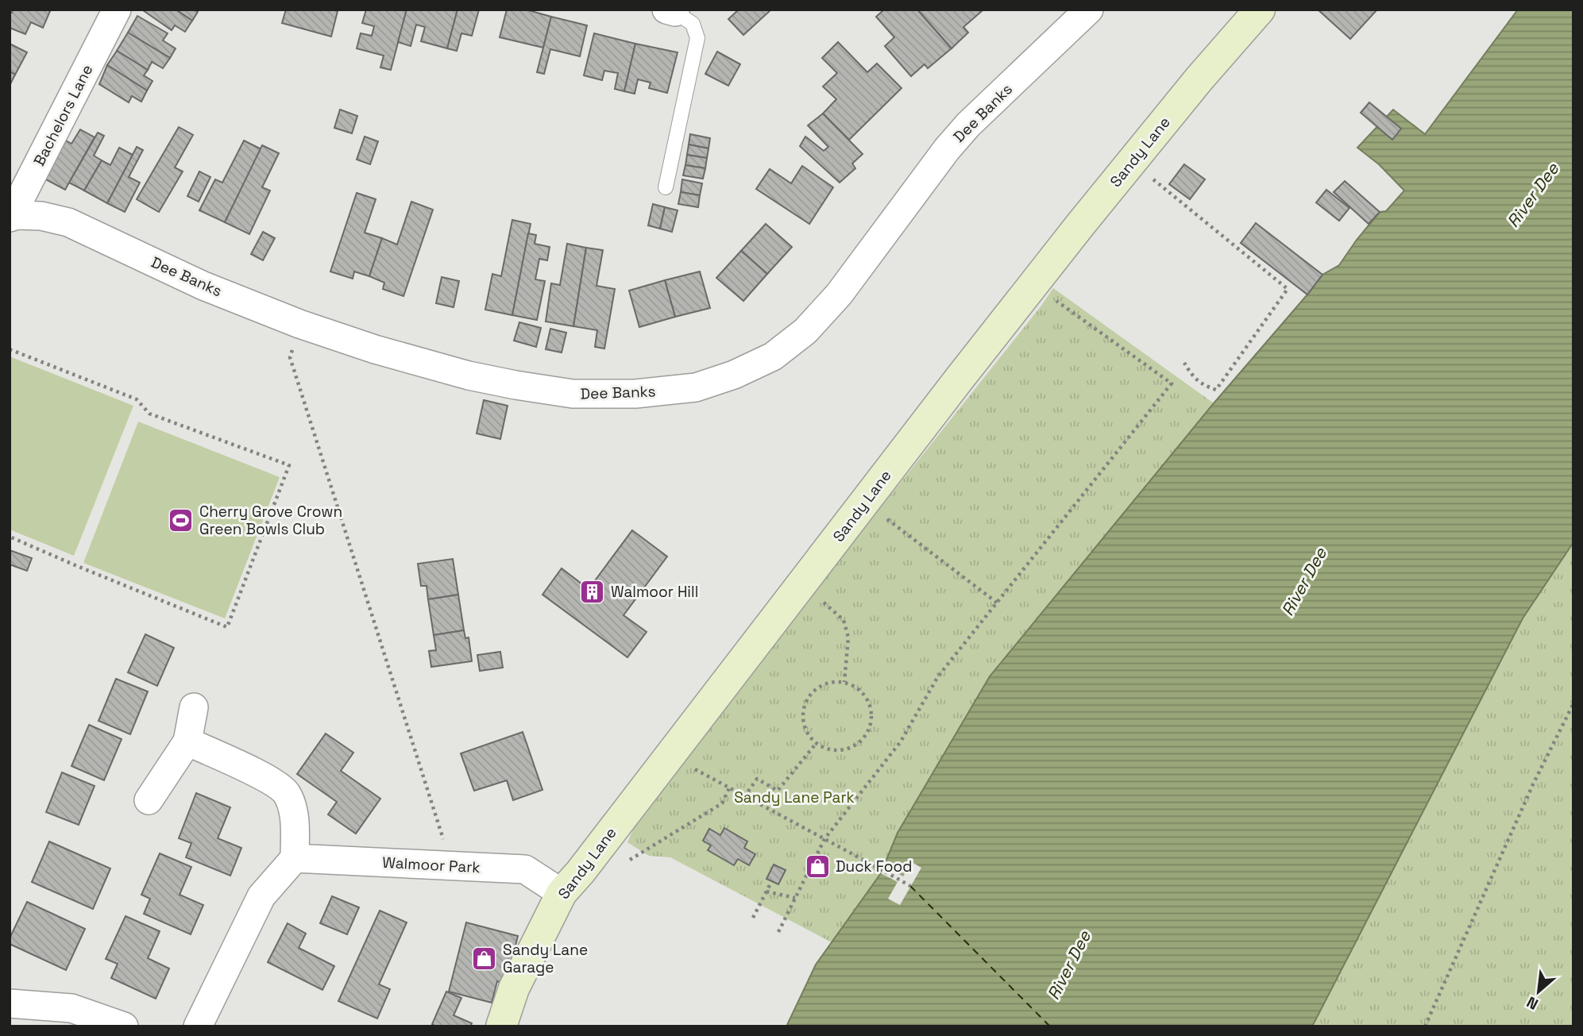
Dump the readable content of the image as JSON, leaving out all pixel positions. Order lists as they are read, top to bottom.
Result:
{
  "streets": {
    "main road": ["Sandy Lane"],
    "street": ["Dee Banks", "Bachelors Lane", "Walmoor Park"]
  },
  "crossings": [
    ["Dee Banks", "Bachelors Lane"],
    ["Sandy Lane", "Walmoor Park"]
  ],
  "water": ["River Dee"],
  "parks": ["Sandy Lane Park"],
  "places": {
    "sports": ["Cherry Grove Crown Green Bowls Club"],
    "building": ["Walmoor Hill"],
    "shop": ["Duck Food", "Sandy Lane Garage"]
  },
  "north": "bottom left"
}
